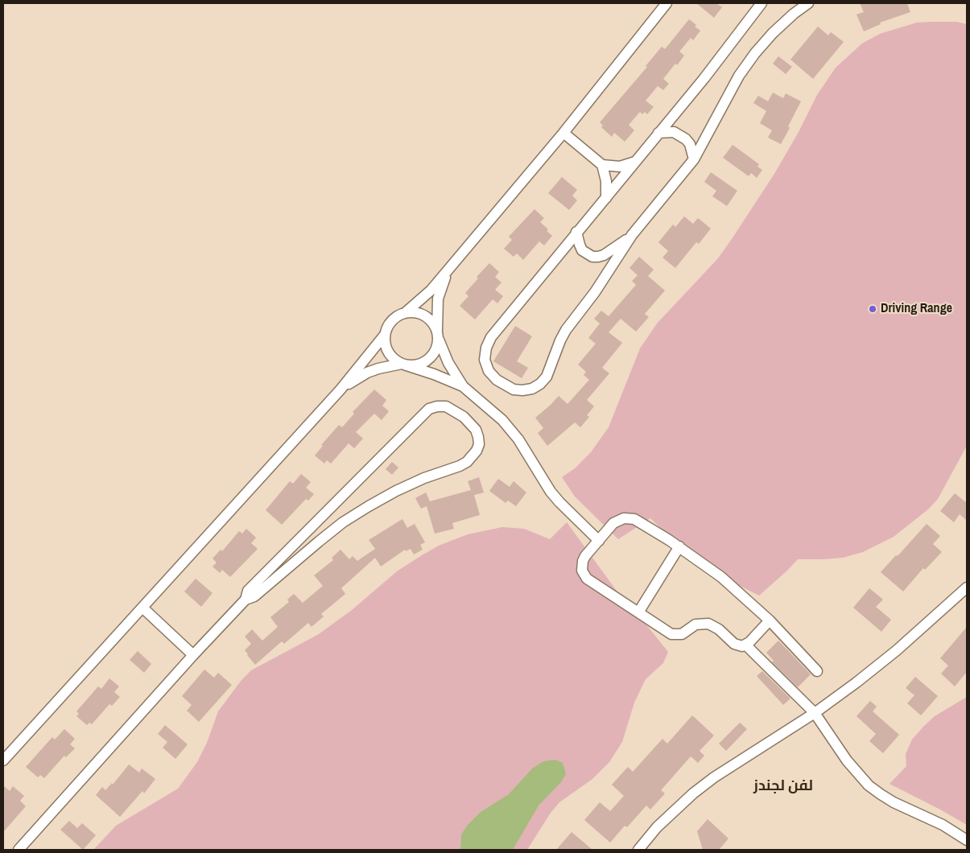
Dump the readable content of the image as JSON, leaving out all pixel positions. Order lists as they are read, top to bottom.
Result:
{
  "districts": ["لفن لجندز"],
  "places": ["Driving Range"]
}
